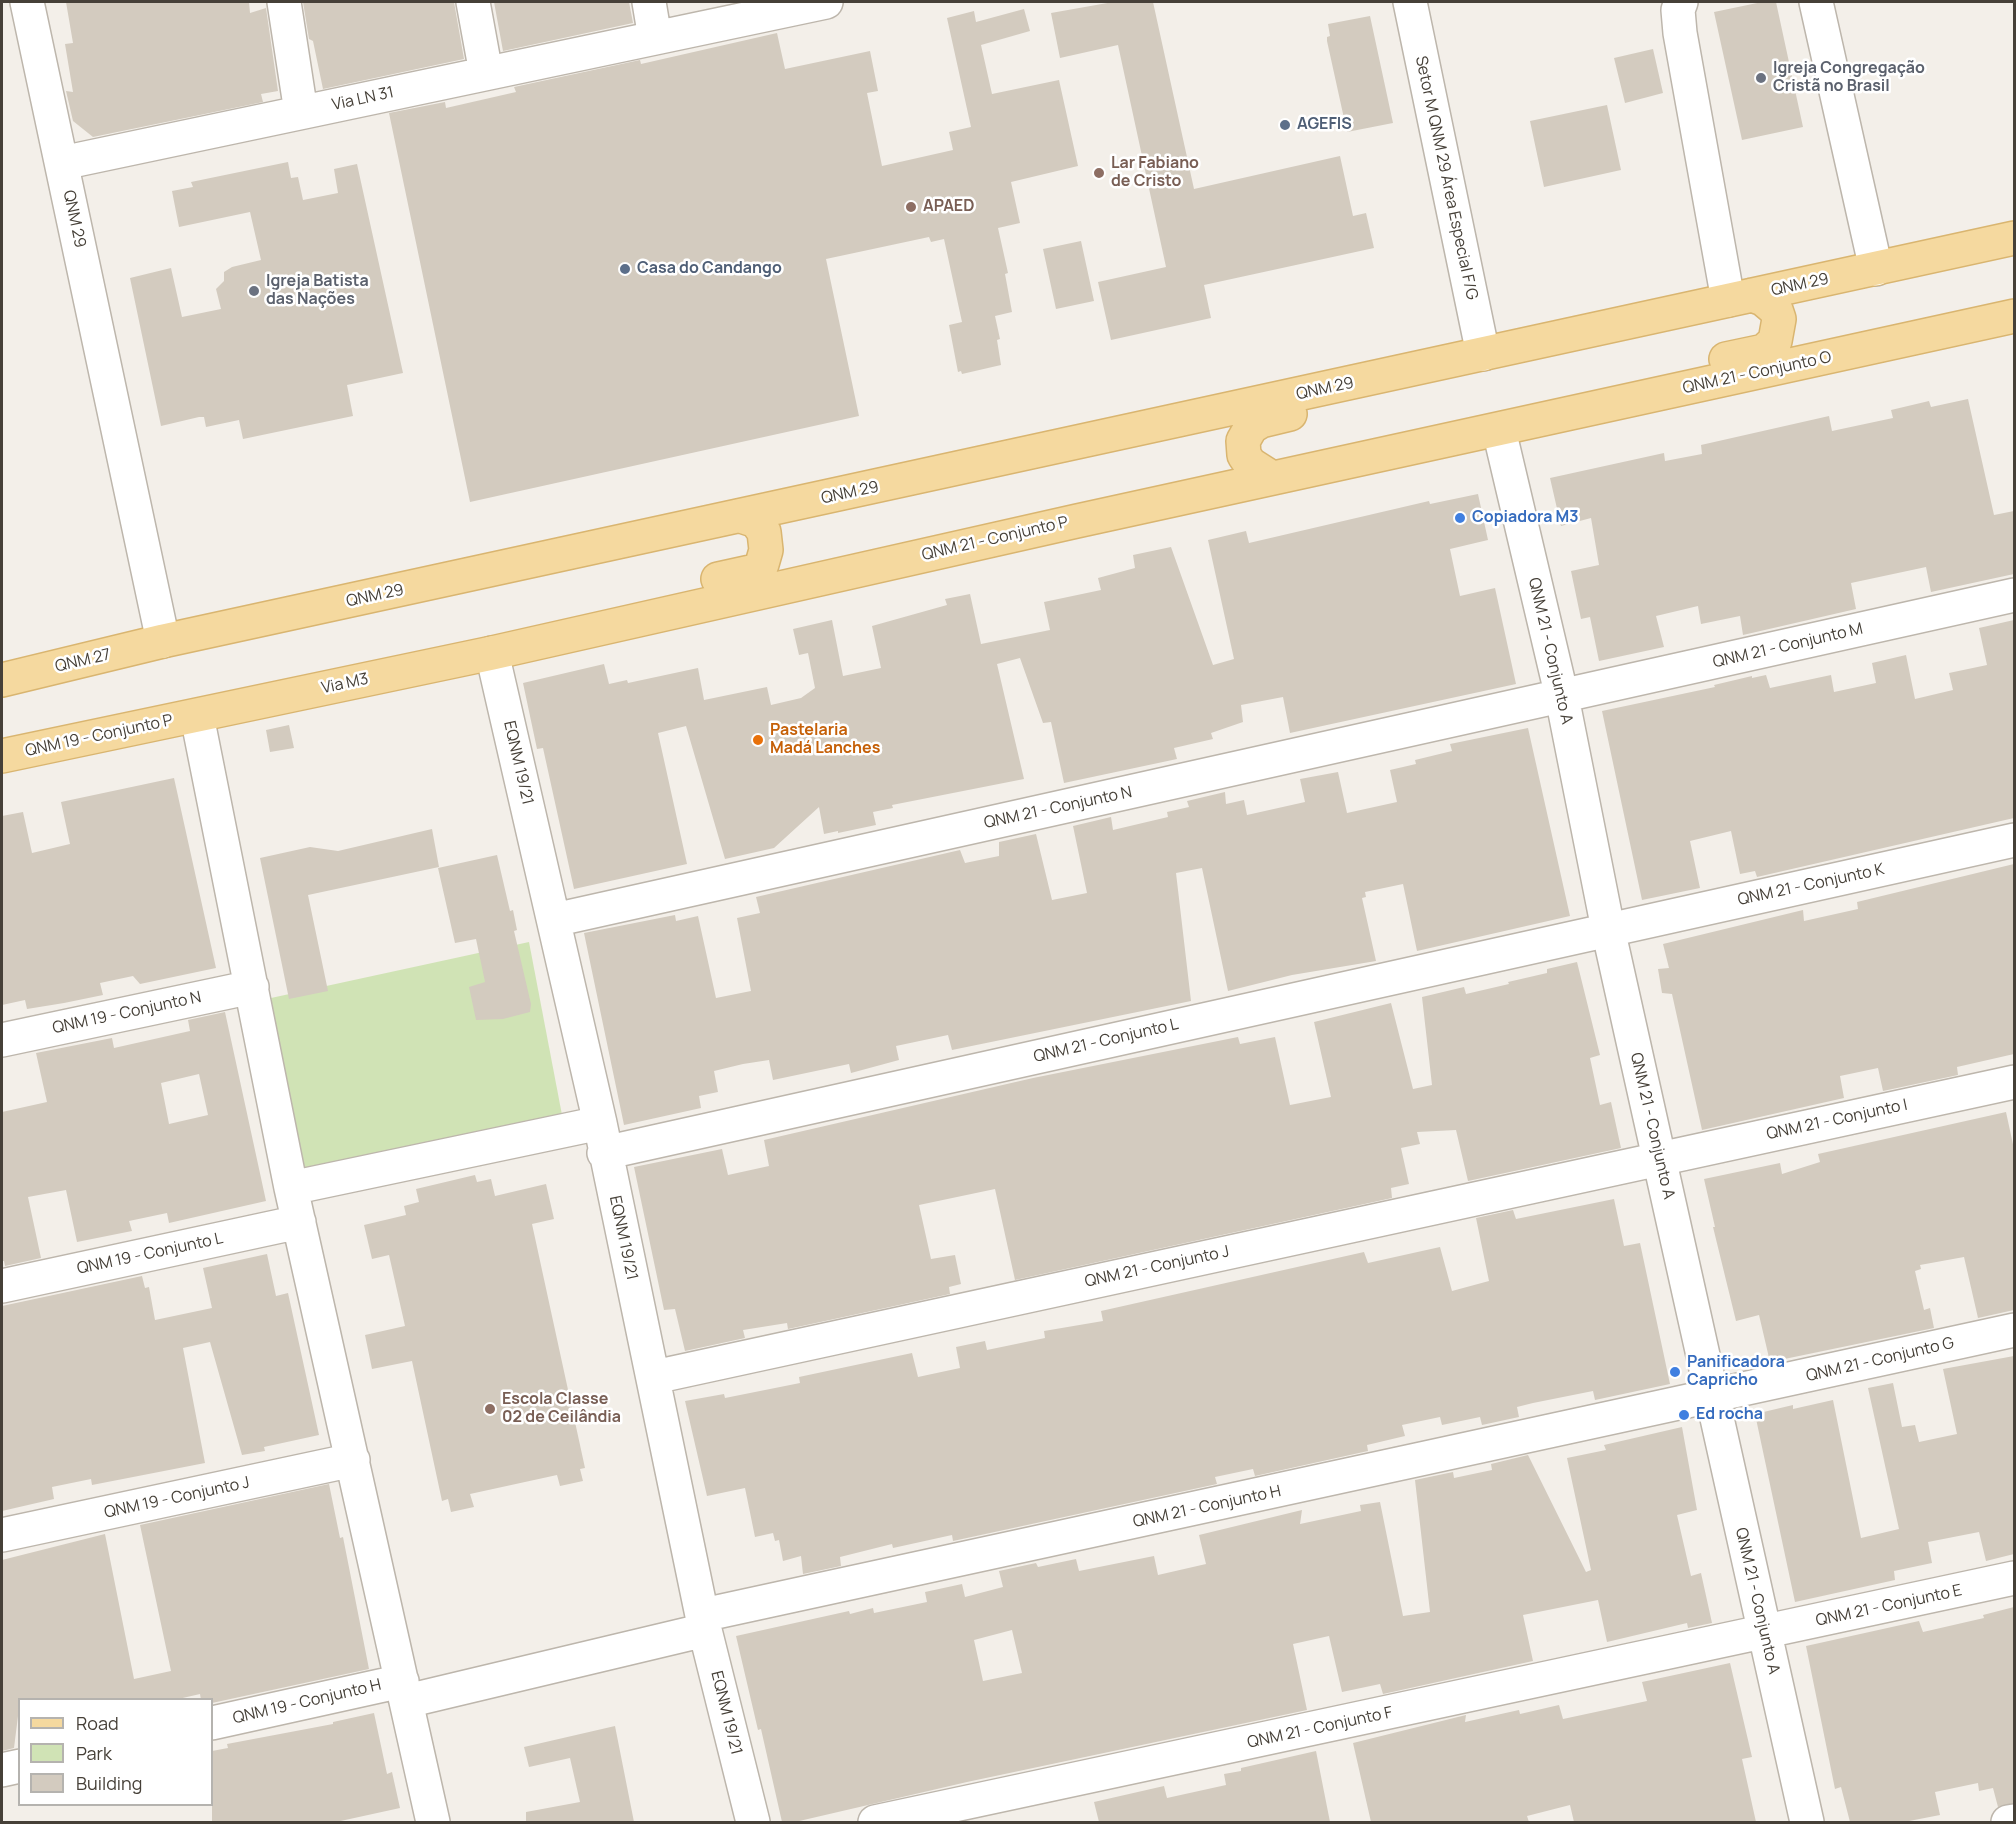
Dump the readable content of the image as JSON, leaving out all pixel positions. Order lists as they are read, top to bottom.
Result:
{
  "streets": {
    "main road": [
      "QNM 29",
      "QNM 21 - Conjunto O",
      "QNM 21 - Conjunto P",
      "QNM 27",
      "Via M3",
      "QNM 19 - Conjunto P"
    ],
    "street": [
      "Via LN 31",
      "Setor M QNM 29 Área Especial F/G",
      "QNM 21 - Conjunto M",
      "QNM 21 - Conjunto A",
      "EQNM 19/21",
      "QNM 21 - Conjunto N",
      "QNM 21 - Conjunto K",
      "QNM 19 - Conjunto N",
      "QNM 21 - Conjunto L",
      "QNM 21 - Conjunto I",
      "QNM 19 - Conjunto L",
      "QNM 21 - Conjunto J",
      "QNM 21 - Conjunto G",
      "QNM 19 - Conjunto J",
      "QNM 21 - Conjunto H",
      "QNM 21 - Conjunto E",
      "QNM 19 - Conjunto H",
      "QNM 21 - Conjunto F"
    ]
  },
  "crossings": [
    ["Via LN 31", "QNM 29"],
    ["Setor M QNM 29 Área Especial F/G", "QNM 29"],
    ["QNM 29", "QNM 27"],
    ["QNM 21 - Conjunto O", "QNM 21 - Conjunto P"],
    ["QNM 21 - Conjunto O", "QNM 21 - Conjunto A"],
    ["QNM 21 - Conjunto P", "QNM 21 - Conjunto A"],
    ["QNM 21 - Conjunto P", "Via M3"],
    ["QNM 21 - Conjunto P", "EQNM 19/21"],
    ["QNM 21 - Conjunto M", "QNM 21 - Conjunto A"],
    ["QNM 21 - Conjunto M", "QNM 21 - Conjunto N"],
    ["QNM 21 - Conjunto A", "QNM 21 - Conjunto N"],
    ["QNM 21 - Conjunto A", "QNM 21 - Conjunto K"],
    ["QNM 21 - Conjunto A", "QNM 21 - Conjunto L"],
    ["QNM 21 - Conjunto A", "QNM 21 - Conjunto I"],
    ["QNM 21 - Conjunto A", "QNM 21 - Conjunto J"],
    ["QNM 21 - Conjunto A", "QNM 21 - Conjunto G"],
    ["QNM 21 - Conjunto A", "QNM 21 - Conjunto H"],
    ["QNM 21 - Conjunto A", "QNM 21 - Conjunto E"],
    ["QNM 21 - Conjunto A", "QNM 21 - Conjunto F"],
    ["Via M3", "QNM 19 - Conjunto P"],
    ["Via M3", "EQNM 19/21"],
    ["EQNM 19/21", "QNM 21 - Conjunto N"],
    ["EQNM 19/21", "QNM 21 - Conjunto L"],
    ["EQNM 19/21", "QNM 21 - Conjunto J"],
    ["EQNM 19/21", "QNM 21 - Conjunto H"],
    ["QNM 21 - Conjunto K", "QNM 21 - Conjunto L"],
    ["QNM 21 - Conjunto I", "QNM 21 - Conjunto J"],
    ["QNM 21 - Conjunto G", "QNM 21 - Conjunto H"],
    ["QNM 21 - Conjunto H", "QNM 19 - Conjunto H"],
    ["QNM 21 - Conjunto E", "QNM 21 - Conjunto F"]
  ],
  "places": [
    "Igreja Congregação Cristã no Brasil",
    "AGEFIS",
    "Lar Fabiano de Cristo",
    "APAED",
    "Casa do Candango",
    "Igreja Batista das Nações",
    "Copiadora M3",
    "Pastelaria Madá Lanches",
    "Panificadora Capricho",
    "Escola Classe 02 de Ceilândia",
    "Ed rocha"
  ],
  "legend": ["Road", "Park", "Building"]
}
